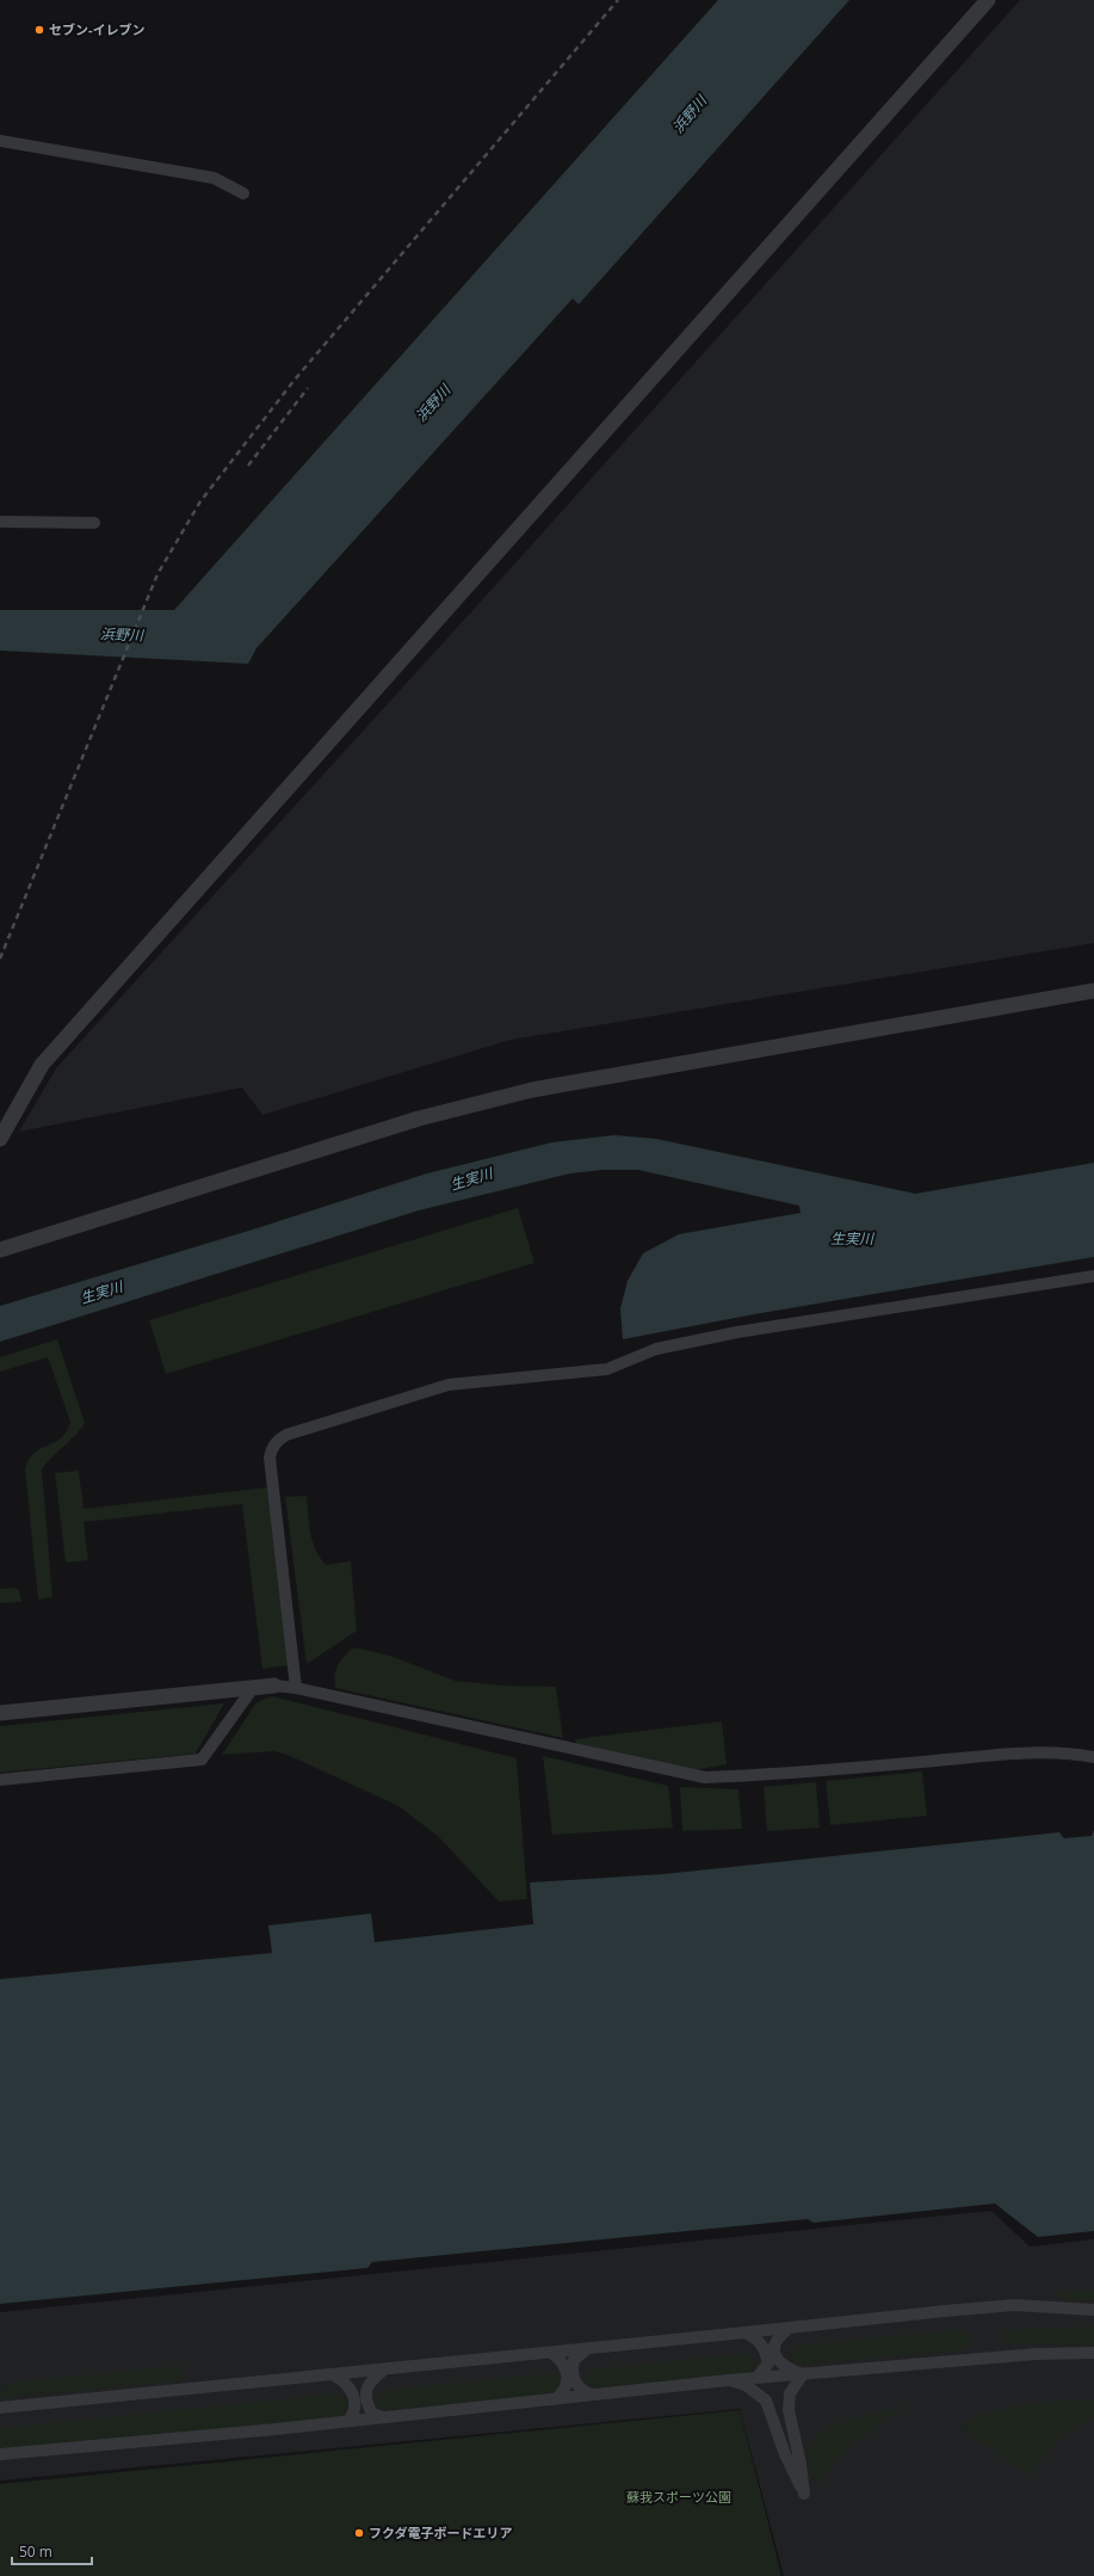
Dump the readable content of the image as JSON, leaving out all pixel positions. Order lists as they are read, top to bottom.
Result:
{
  "water": ["浜野川", "生実川"],
  "parks": ["蘇我スポーツ公園"],
  "places": ["セブン-イレブン", "フクダ電子ボードエリア"],
  "scale_bar": "50 m"
}
